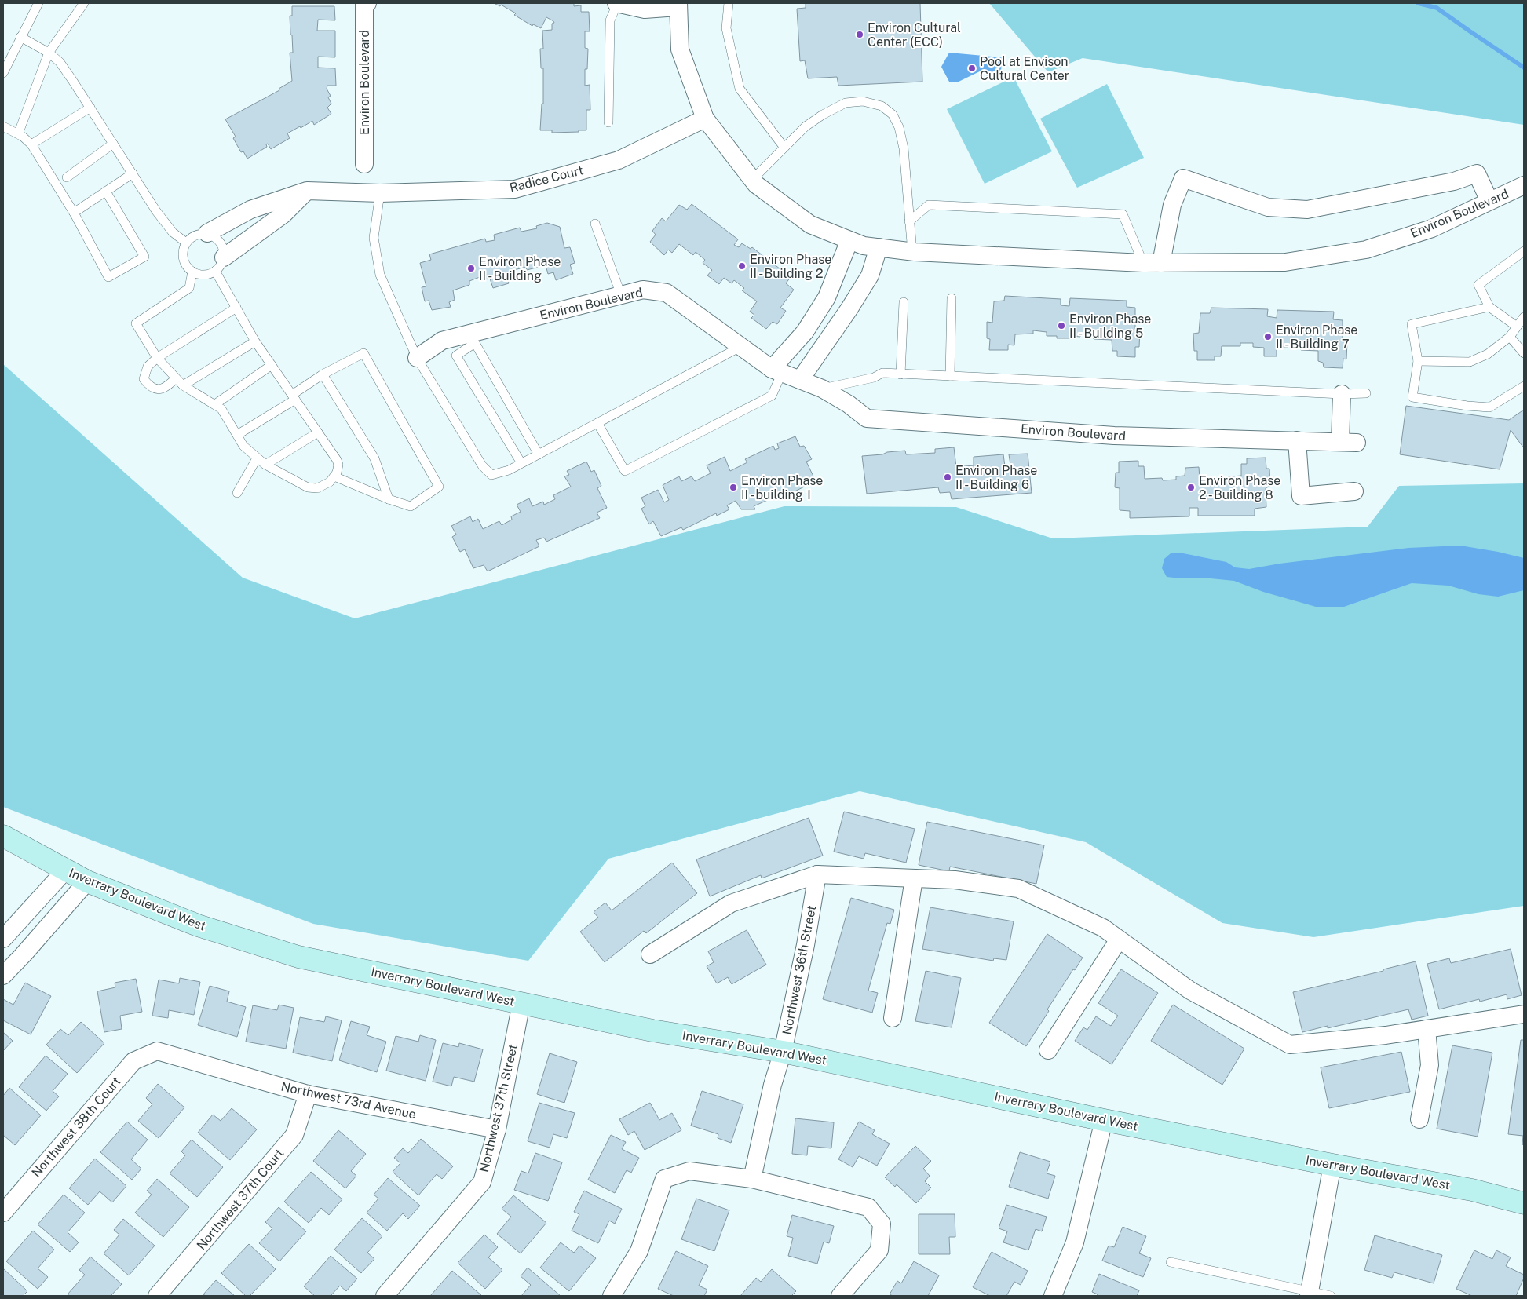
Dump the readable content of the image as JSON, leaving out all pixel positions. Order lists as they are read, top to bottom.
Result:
{
  "streets": {
    "street": [
      "Environ Boulevard",
      "Radice Court",
      "Inverrary Boulevard West",
      "Northwest 36th Street",
      "Northwest 73rd Avenue",
      "Northwest 37th Street",
      "Northwest 38th Court",
      "Northwest 37th Court"
    ]
  },
  "crossings": [
    ["Environ Boulevard", "Radice Court"],
    ["Inverrary Boulevard West", "Northwest 36th Street"],
    ["Inverrary Boulevard West", "Northwest 37th Street"],
    ["Northwest 73rd Avenue", "Northwest 37th Street"],
    ["Northwest 73rd Avenue", "Northwest 38th Court"],
    ["Northwest 73rd Avenue", "Northwest 37th Court"]
  ],
  "places": [
    "Environ Cultural Center (ECC)",
    "Pool at Envison Cultural Center",
    "Environ Phase II - Building 2",
    "Environ Phase II - Building",
    "Environ Phase II - Building 5",
    "Environ Phase II - Building 7",
    "Environ Phase II - Building 6",
    "Environ Phase II - building 1",
    "Environ Phase 2 - Building 8"
  ]
}
